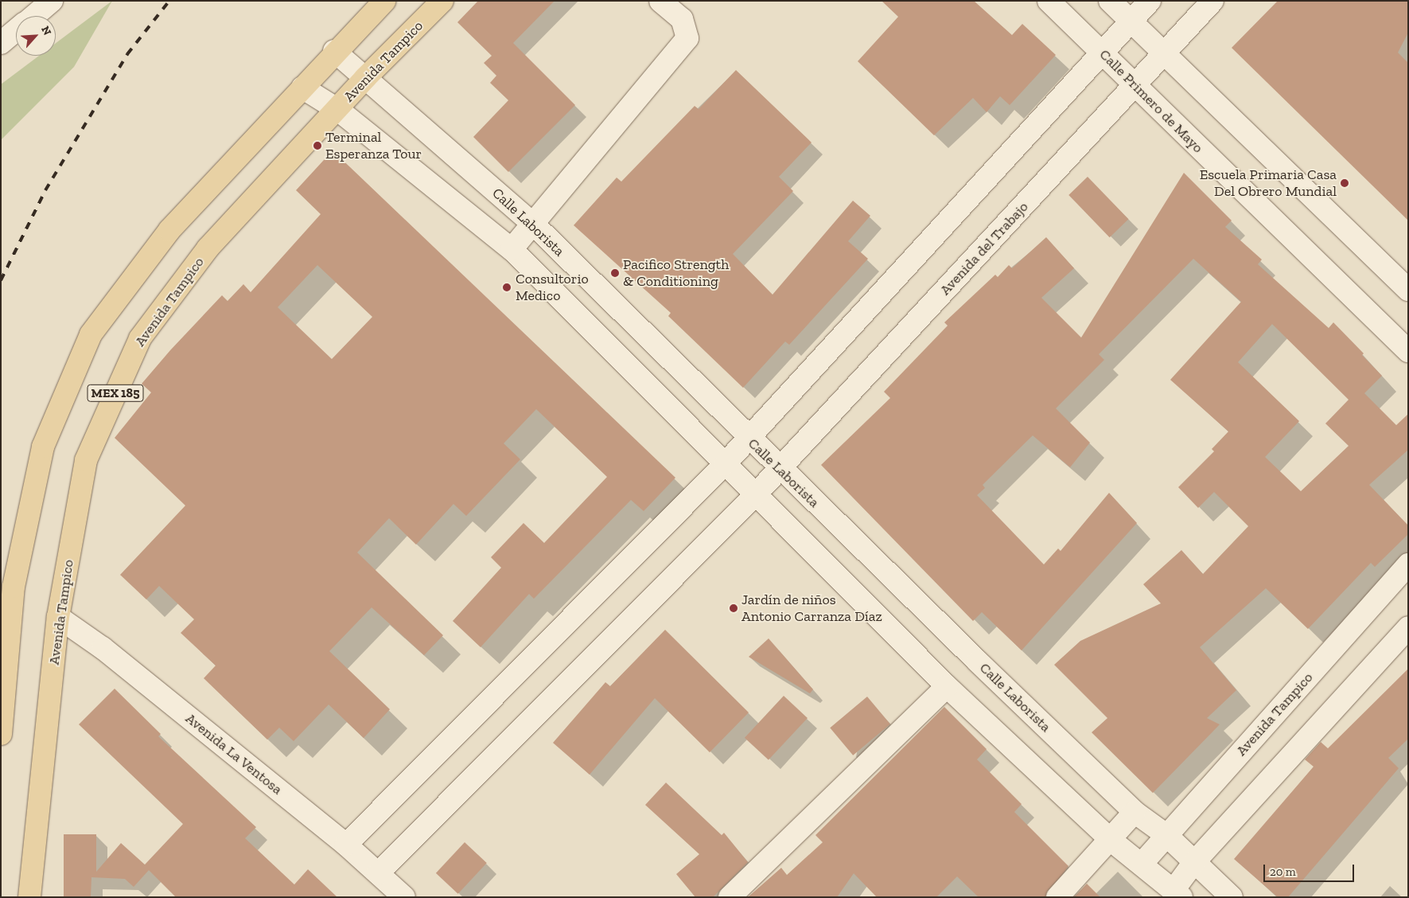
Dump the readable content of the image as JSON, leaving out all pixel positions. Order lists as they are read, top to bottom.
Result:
{
  "streets": {
    "main road": ["Avenida Tampico", "MEX 185"],
    "street": [
      "Calle Primero de Mayo",
      "Calle Laborista",
      "Avenida del Trabajo",
      "Avenida La Ventosa"
    ]
  },
  "crossings": [
    ["Avenida Tampico", "Calle Laborista"],
    ["Avenida Tampico", "Avenida La Ventosa"],
    ["Calle Primero de Mayo", "Avenida del Trabajo"],
    ["Calle Laborista", "Avenida del Trabajo"],
    ["Calle Laborista", "MEX 185"],
    ["Avenida del Trabajo", "Avenida La Ventosa"]
  ],
  "places": [
    "Terminal Esperanza Tour",
    "Escuela Primaria Casa Del Obrero Mundial",
    "Pacifico Strength & Conditioning",
    "Consultorio Medico",
    "Jardín de niños Antonio Carranza Díaz"
  ],
  "scale_bar": "20 m",
  "north": "top right"
}
